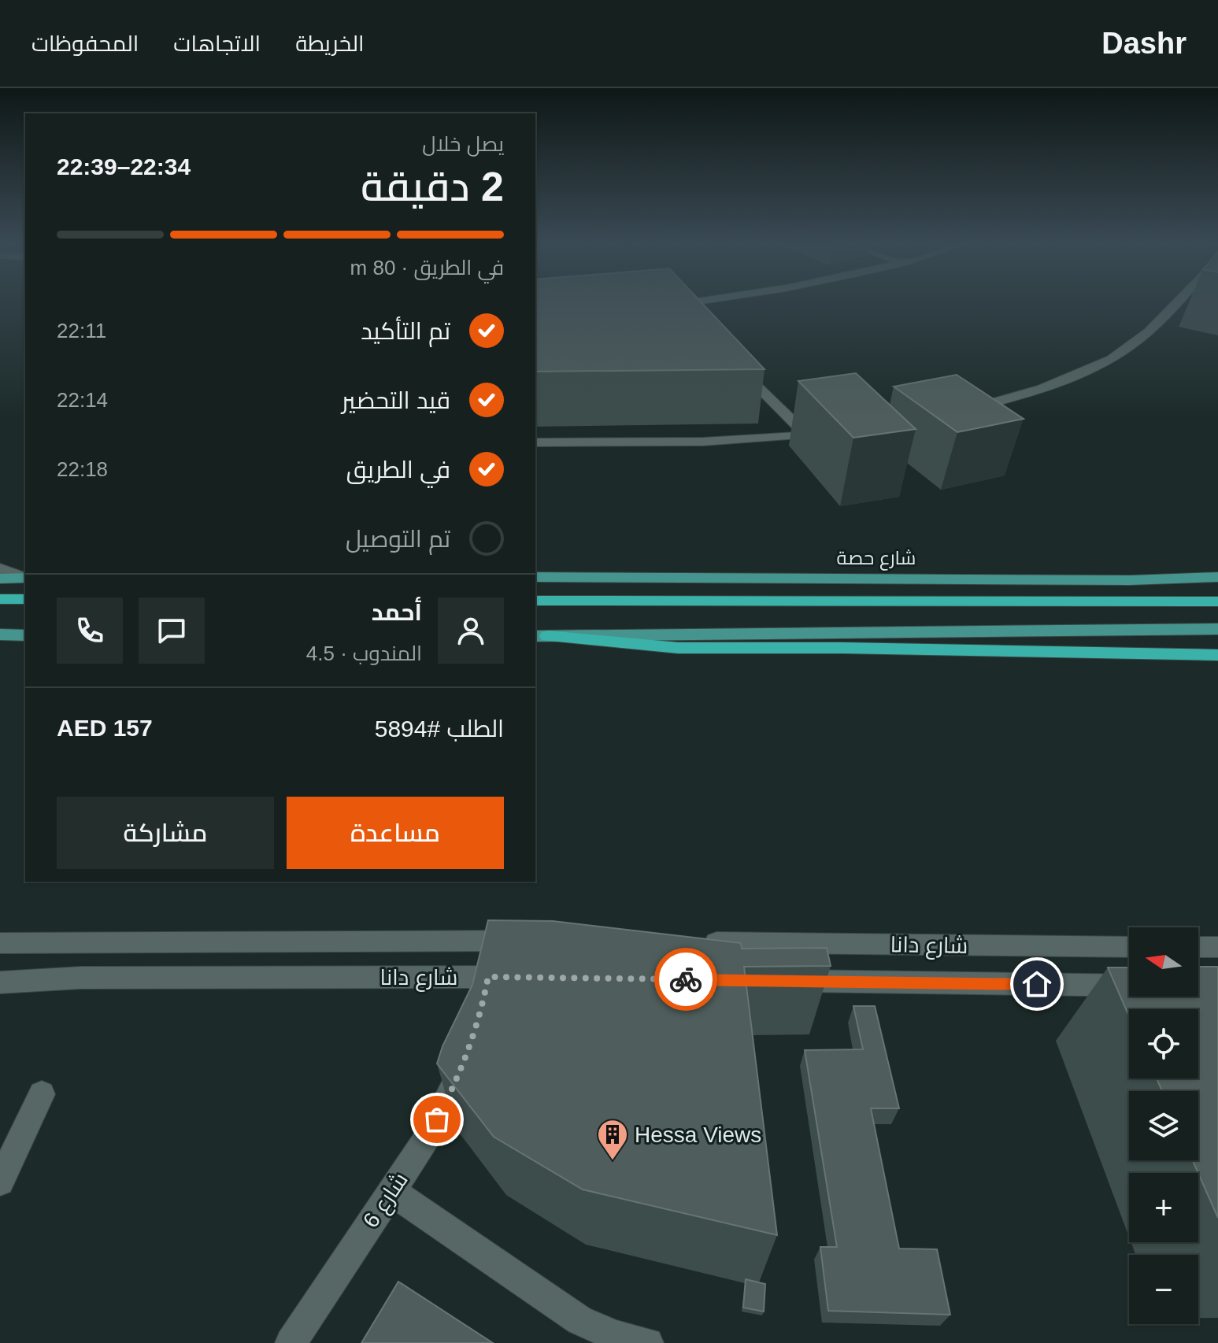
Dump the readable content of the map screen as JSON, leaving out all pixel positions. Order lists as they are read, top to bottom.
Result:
{
  "streets": {
    "main road": ["شارع حصة"],
    "street": ["شارع دانا", "شارع 6"]
  },
  "places": {
    "building": ["Hessa Views"]
  },
  "north": "left",
  "page": {
    "header": "Dashr",
    "nav": ["الخريطة", "الاتجاهات", "المحفوظات"],
    "heading": ["2 دقيقة", "يصل خلال", "22:34–22:39"],
    "panel": [
      "أحمد",
      "المندوب · 4.5",
      "الطلب #5894",
      "AED 157"
    ],
    "bar": "في الطريق · 80 m",
    "list": [
      ["تم التأكيد", "22:11"],
      ["قيد التحضير", "22:14"],
      ["في الطريق", "22:18"],
      "تم التوصيل"
    ],
    "buttons": ["مساعدة", "مشاركة"],
    "map_buttons": ["+", "−"]
  }
}
